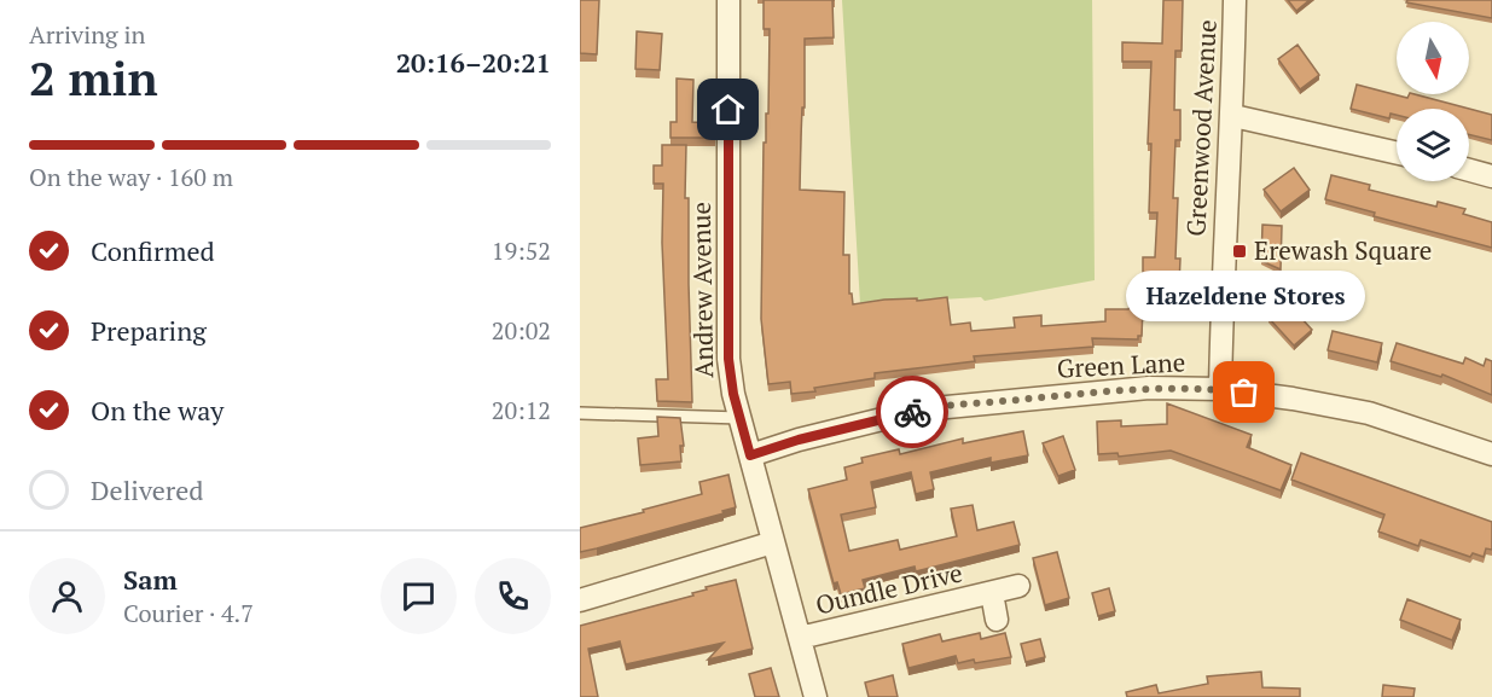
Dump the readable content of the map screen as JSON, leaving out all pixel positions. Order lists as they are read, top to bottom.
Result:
{
  "streets": {
    "street": [
      "Greenwood Avenue",
      "Andrew Avenue",
      "Green Lane",
      "Oundle Drive"
    ]
  },
  "crossings": [
    ["Greenwood Avenue", "Green Lane"],
    ["Andrew Avenue", "Green Lane"],
    ["Andrew Avenue", "Oundle Drive"]
  ],
  "places": {
    "transit": ["Erewash Square"],
    "other": ["Hazeldene Stores"]
  },
  "north": "bottom",
  "page": {
    "heading": ["2 min", "Arriving in", "20:16–20:21"],
    "panel": ["Sam", "Courier · 4.7"],
    "bar": "On the way · 160 m",
    "list": [
      ["Confirmed", "19:52"],
      ["Preparing", "20:02"],
      ["On the way", "20:12"],
      "Delivered"
    ],
    "bubble": "Hazeldene Stores"
  }
}
